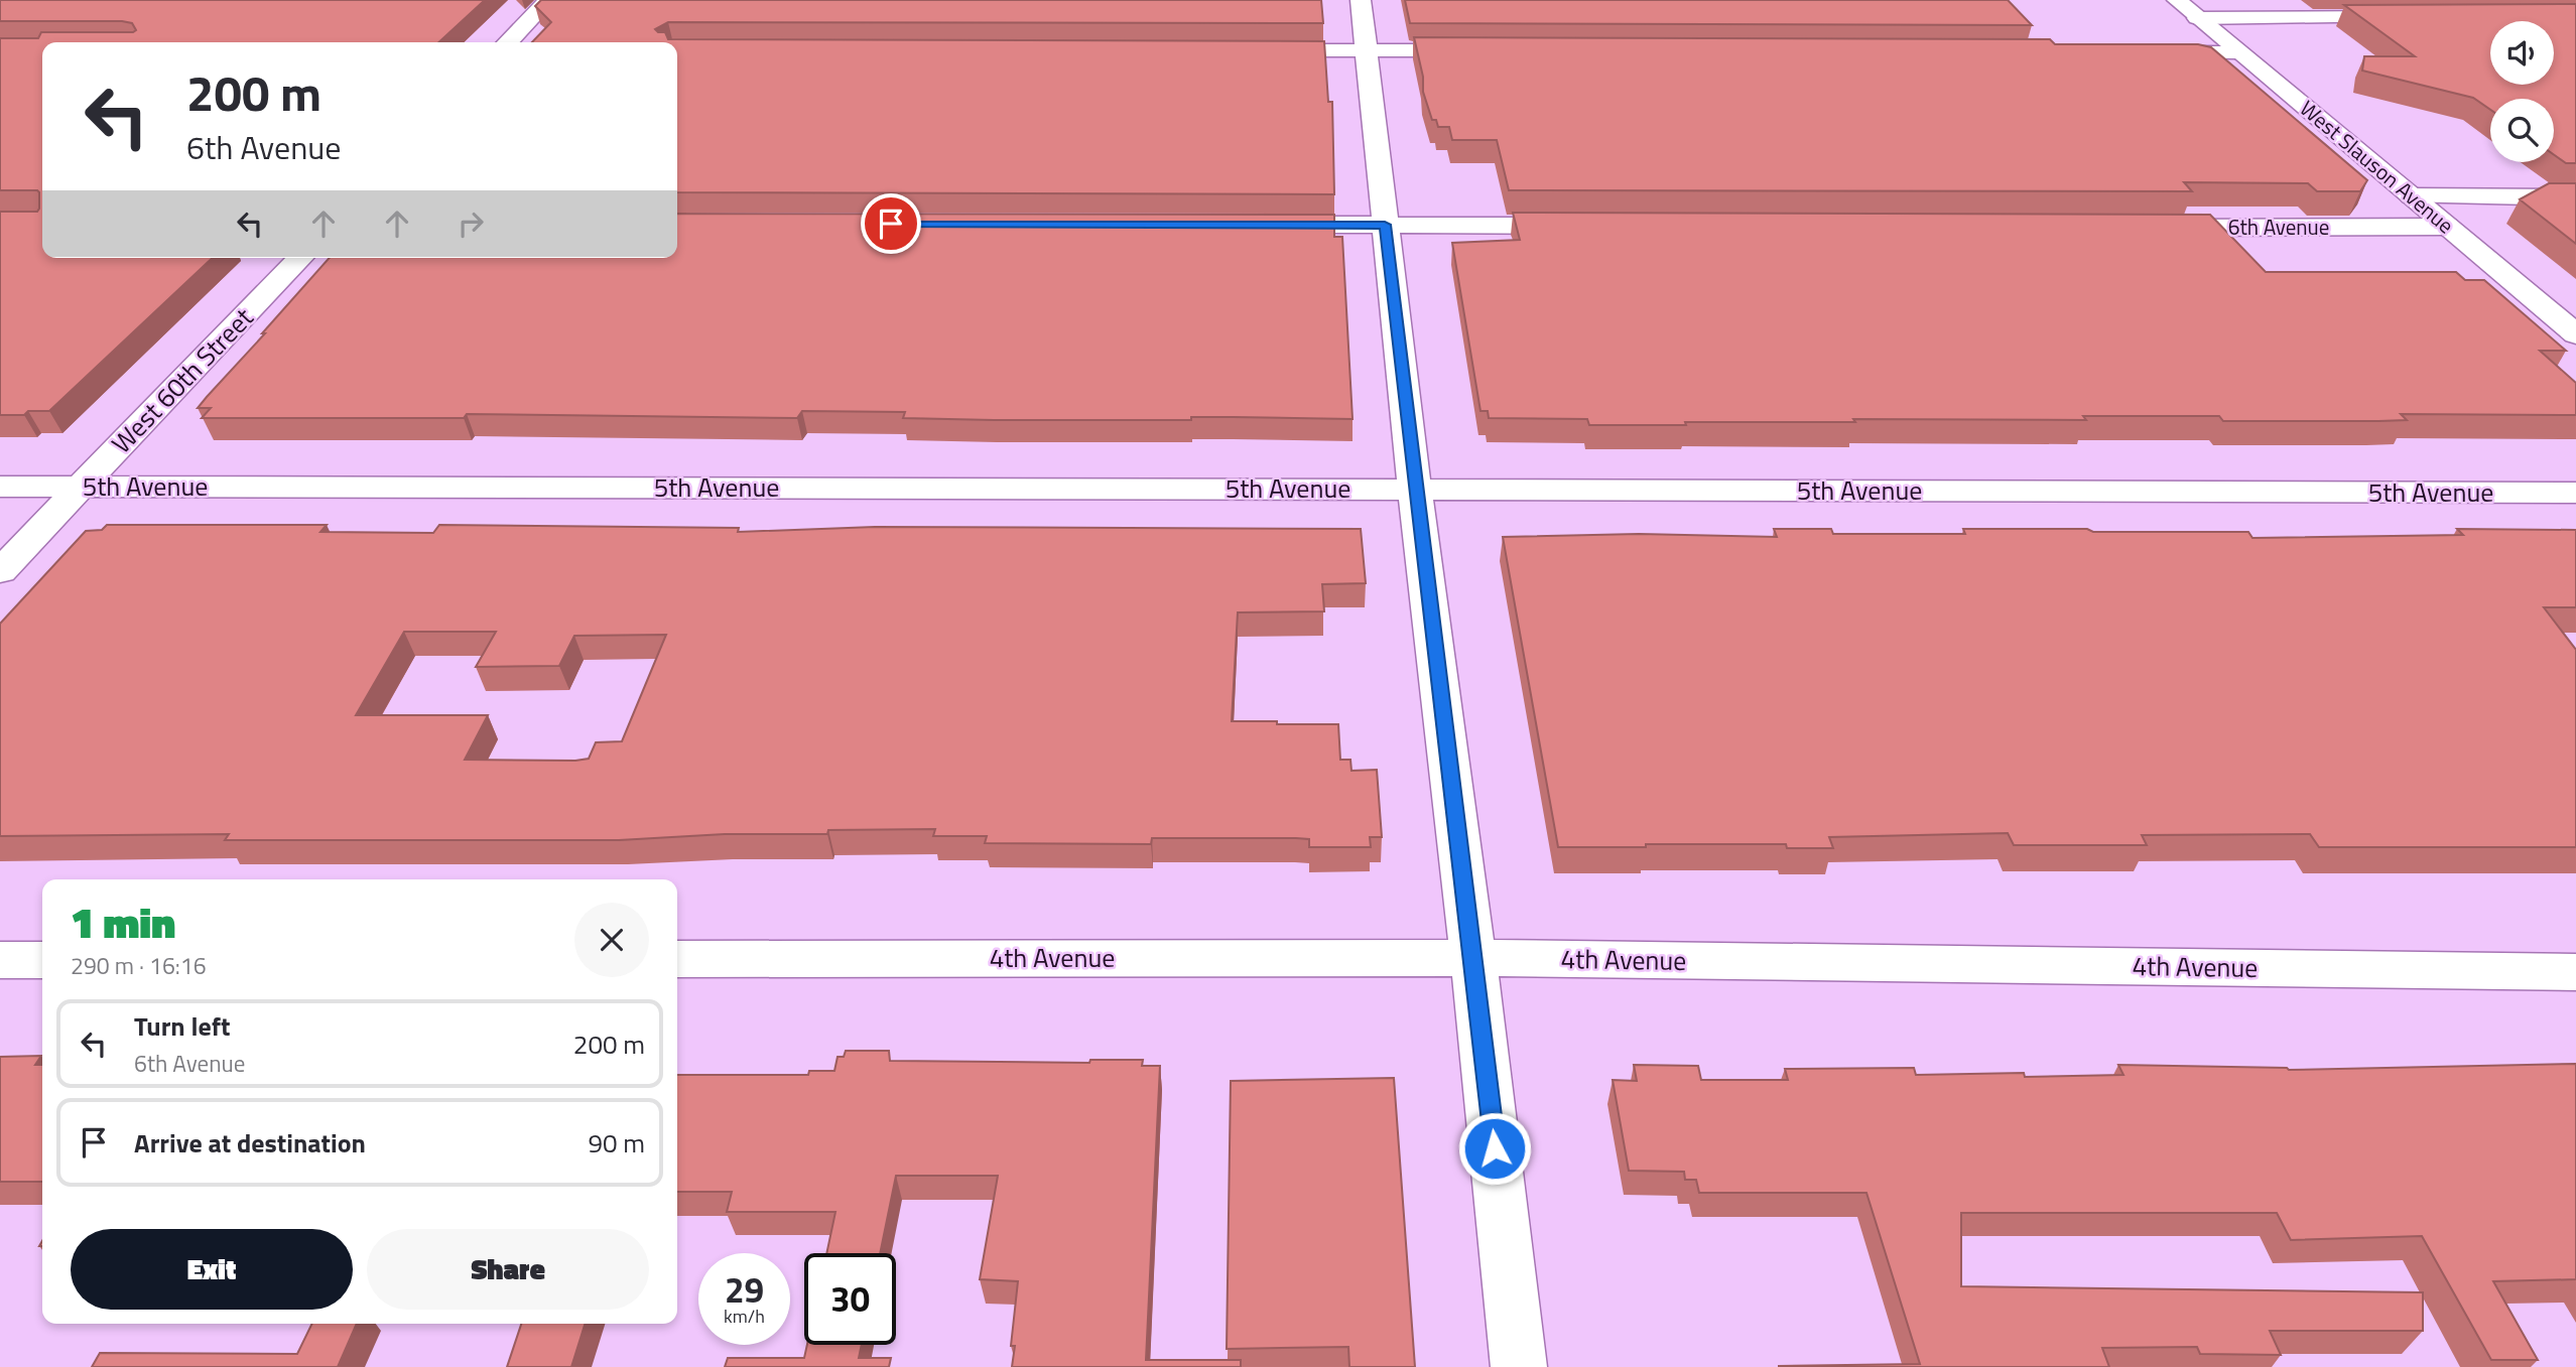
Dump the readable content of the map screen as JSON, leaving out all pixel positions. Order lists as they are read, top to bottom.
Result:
{
  "streets": {
    "street": [
      "West Slauson Avenue",
      "6th Avenue",
      "West 60th Street",
      "5th Avenue",
      "4th Avenue"
    ]
  },
  "crossings": [
    ["West Slauson Avenue", "6th Avenue"],
    ["West 60th Street", "5th Avenue"]
  ],
  "page": {
    "turn": ["200 m", "6th Avenue"],
    "heading": ["1 min", "290 m · 16:16"],
    "list": [
      {
        "name": "Turn left",
        "note": "6th Avenue",
        "value": "200 m"
      },
      {
        "name": "Arrive at destination",
        "value": "90 m"
      }
    ],
    "buttons": ["Exit", "Share"],
    "speed": "29 km/h",
    "limit": "30"
  }
}
